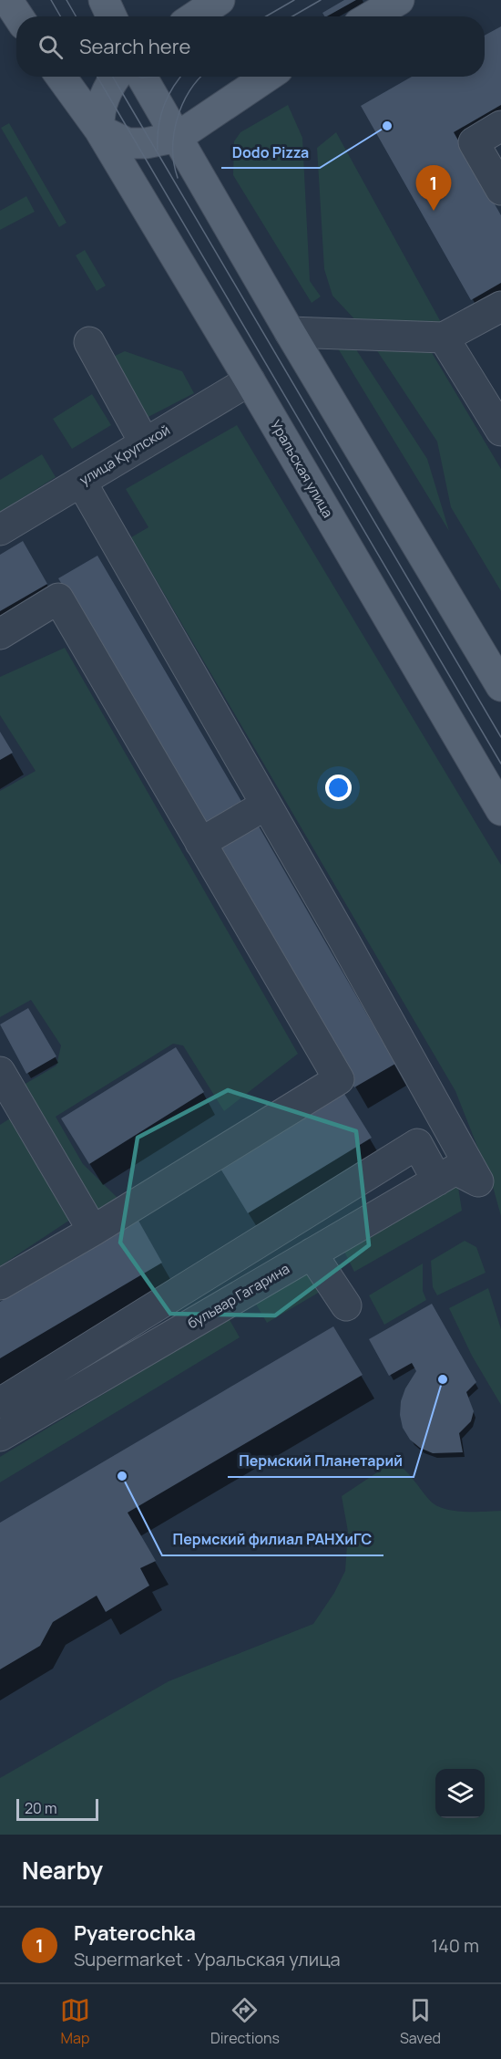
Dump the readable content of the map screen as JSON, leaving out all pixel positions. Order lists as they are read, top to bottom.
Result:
{
  "streets": {
    "main road": ["Уральская улица"],
    "street": ["улица Крупской", "бульвар Гагарина"]
  },
  "crossings": [
    ["улица Крупской", "Уральская улица"]
  ],
  "places": ["Dodo Pizza", "Пермский Планетарий", "Пермский филиал РАНХиГС"],
  "scale_bar": "20 m",
  "page": {
    "search": "Search here",
    "pins": "1",
    "scale": "20 m",
    "heading": "Nearby",
    "list": [
      {
        "mark": "1",
        "name": "Pyaterochka",
        "note": "Supermarket · Уральская улица",
        "value": "140 m"
      }
    ],
    "nav": ["Map", "Directions", "Saved"]
  }
}
